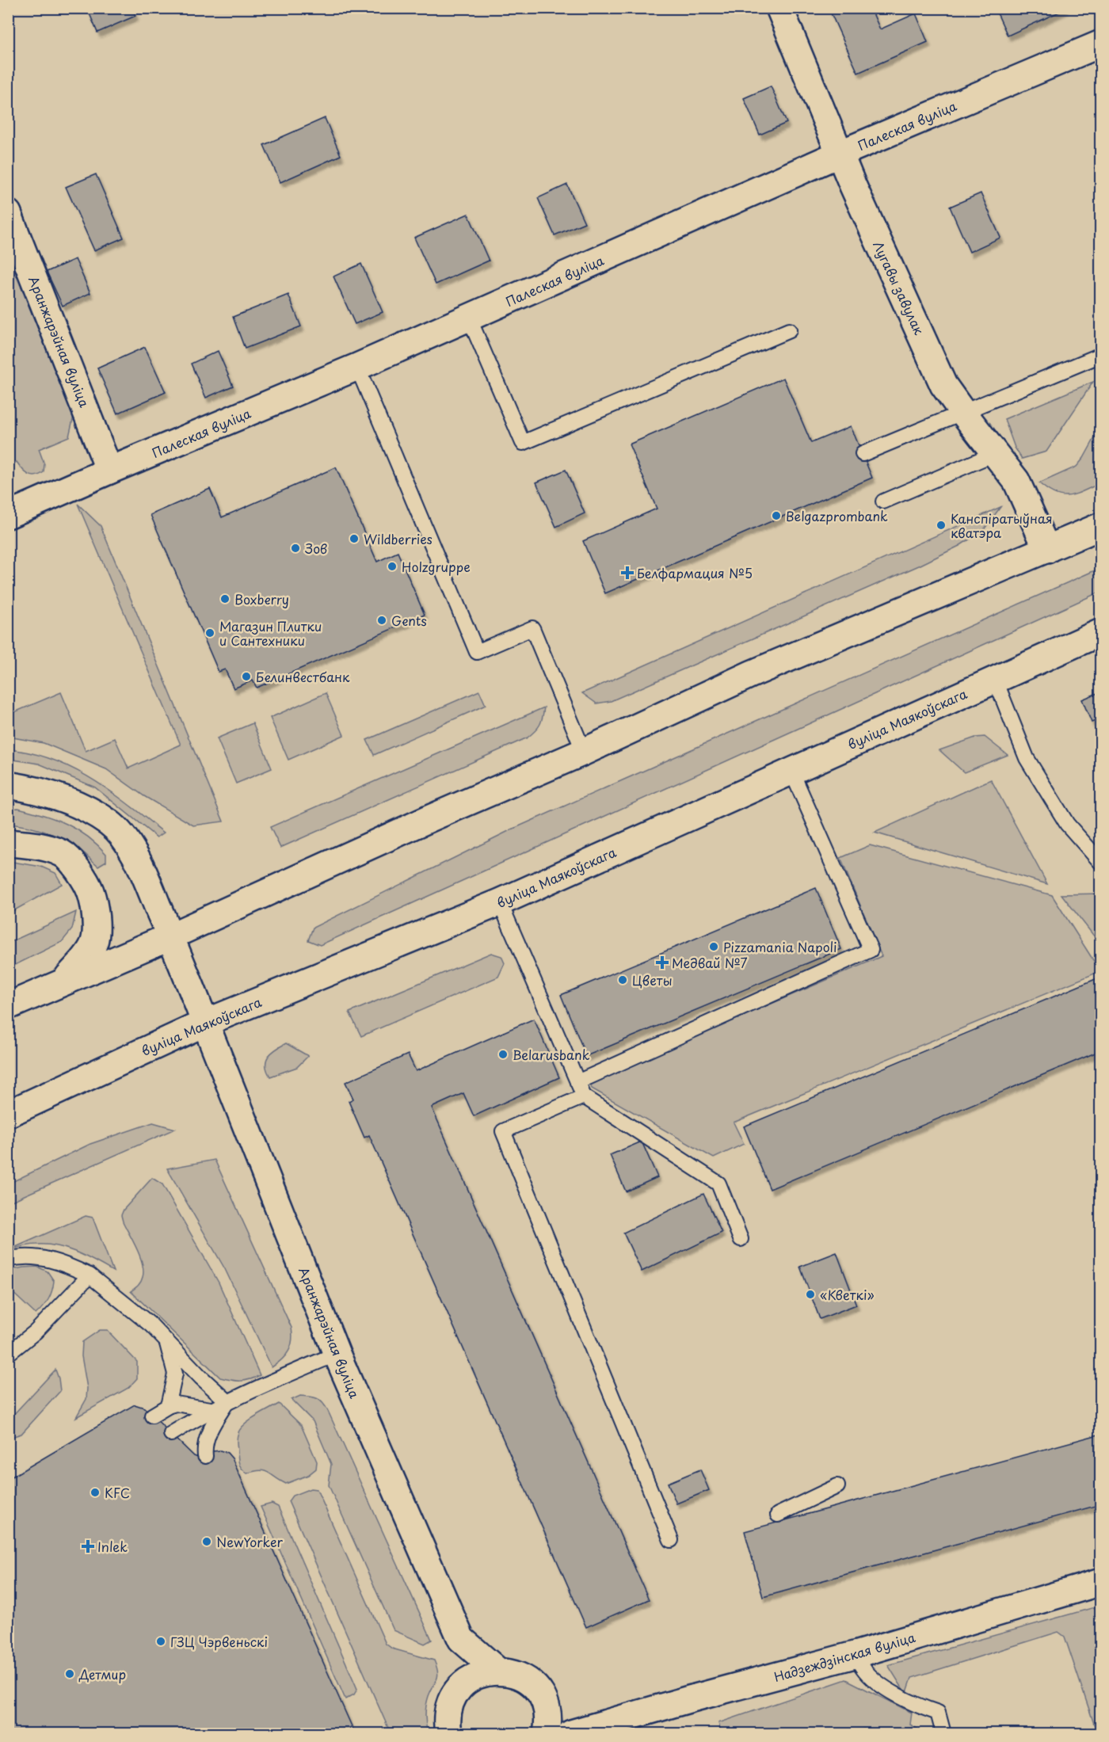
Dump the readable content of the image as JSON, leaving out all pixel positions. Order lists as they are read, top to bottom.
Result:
{
  "streets": {
    "street": [
      "Палеская вуліца",
      "Лугавы завулак",
      "Аранжарэйная вуліца",
      "вуліца Маякоўскага",
      "Надзеждзінская вуліца"
    ]
  },
  "crossings": [
    ["Палеская вуліца", "Лугавы завулак"],
    ["Палеская вуліца", "Аранжарэйная вуліца"],
    ["Аранжарэйная вуліца", "вуліца Маякоўскага"],
    ["Аранжарэйная вуліца", "Надзеждзінская вуліца"]
  ],
  "places": {
    "other": [
      "Belgazprombank",
      "Канспіратыўная кватэра",
      "Wildberries",
      "Зов",
      "Holzgruppe",
      "Boxberry",
      "Gents",
      "Магазин Плитки и Сантехники",
      "Белинвестбанк",
      "Pizzamania Napoli",
      "Цветы",
      "Belarusbank",
      "«Кветкі»",
      "KFC",
      "NewYorker",
      "ГЗЦ Чэрвеньскі",
      "Детмир"
    ],
    "health": ["Белфармация №5", "Медвай №7", "Inlek"]
  }
}
